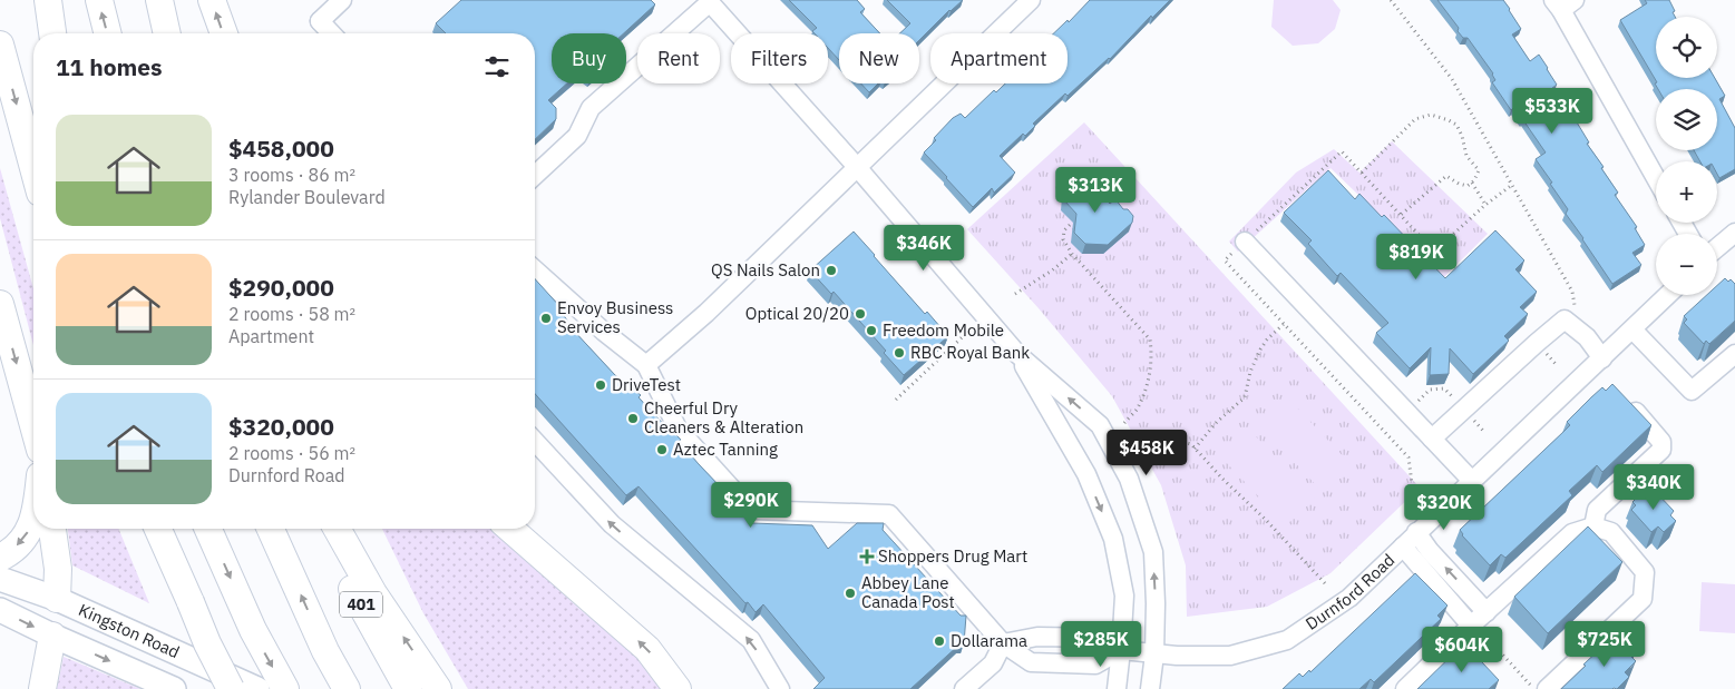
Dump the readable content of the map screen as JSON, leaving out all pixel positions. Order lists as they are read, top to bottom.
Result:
{
  "streets": {
    "highway": ["401"],
    "main road": ["Kingston Road"],
    "street": ["Durnford Road"]
  },
  "places": {
    "other": [
      "QS Nails Salon",
      "Optical 20/20",
      "Envoy Business Services",
      "Freedom Mobile",
      "RBC Royal Bank",
      "DriveTest",
      "Cheerful Dry Cleaners & Alteration",
      "Aztec Tanning",
      "Abbey Lane Canada Post",
      "Dollarama"
    ],
    "health": ["Shoppers Drug Mart"]
  },
  "page": {
    "map_buttons": ["+", "−"],
    "chip": [
      "Buy",
      "Rent",
      "Filters",
      "New",
      "Apartment"
    ],
    "heading": "11 homes",
    "price": [
      "$533K",
      "$313K",
      "$346K",
      "$819K",
      "$458K",
      "$340K",
      "$290K",
      "$320K",
      "$285K",
      "$725K",
      "$604K"
    ],
    "list": [
      {
        "name": "$458,000",
        "note": "3 rooms · 86 m² · Rylander Boulevard"
      },
      {
        "name": "$290,000",
        "note": "2 rooms · 58 m² · Apartment"
      },
      {
        "name": "$320,000",
        "note": "2 rooms · 56 m² · Durnford Road"
      }
    ]
  }
}
